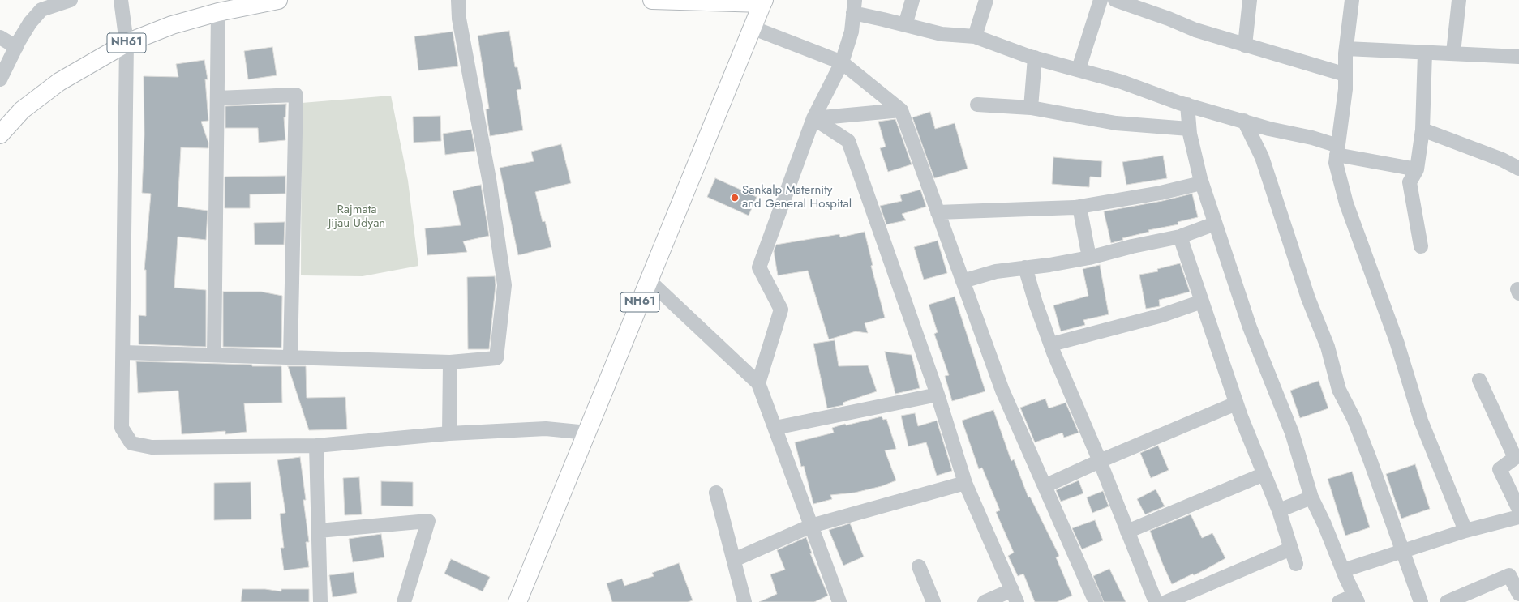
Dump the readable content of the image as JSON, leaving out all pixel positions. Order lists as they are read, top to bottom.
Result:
{
  "streets": {
    "main road": ["NH61"]
  },
  "parks": ["Rajmata Jijau Udyan"],
  "places": ["Sankalp Maternity and General Hospital"]
}
